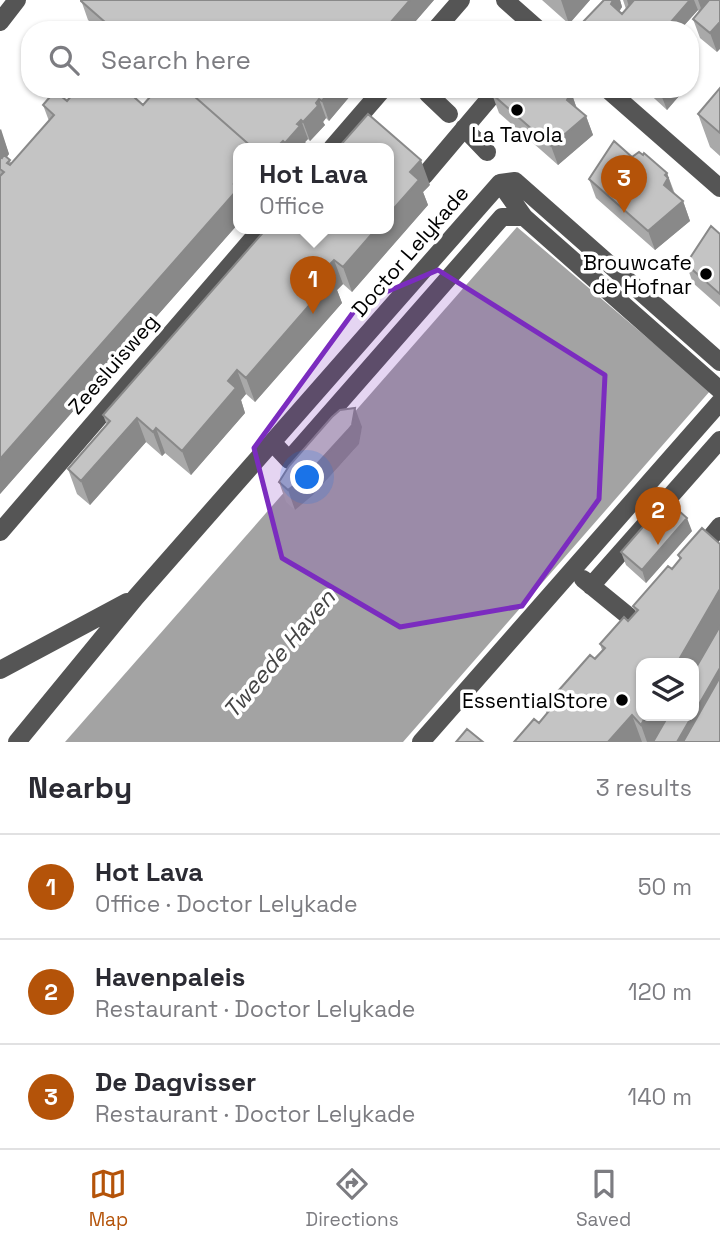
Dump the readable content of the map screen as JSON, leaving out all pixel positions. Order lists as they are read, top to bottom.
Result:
{
  "streets": {
    "street": ["Doctor Lelykade", "Zeesluisweg"]
  },
  "water": ["Tweede Haven"],
  "places": ["La Tavola", "Brouwcafe de Hofnar", "EssentialStore"],
  "page": {
    "search": "Search here",
    "popup": ["Hot Lava", "Office"],
    "pins": ["3", "1", "2"],
    "heading": ["Nearby", "3 results"],
    "list": [
      {
        "mark": "1",
        "name": "Hot Lava",
        "note": "Office · Doctor Lelykade",
        "value": "50 m"
      },
      {
        "mark": "2",
        "name": "Havenpaleis",
        "note": "Restaurant · Doctor Lelykade",
        "value": "120 m"
      },
      {
        "mark": "3",
        "name": "De Dagvisser",
        "note": "Restaurant · Doctor Lelykade",
        "value": "140 m"
      }
    ],
    "nav": ["Map", "Directions", "Saved"]
  }
}
